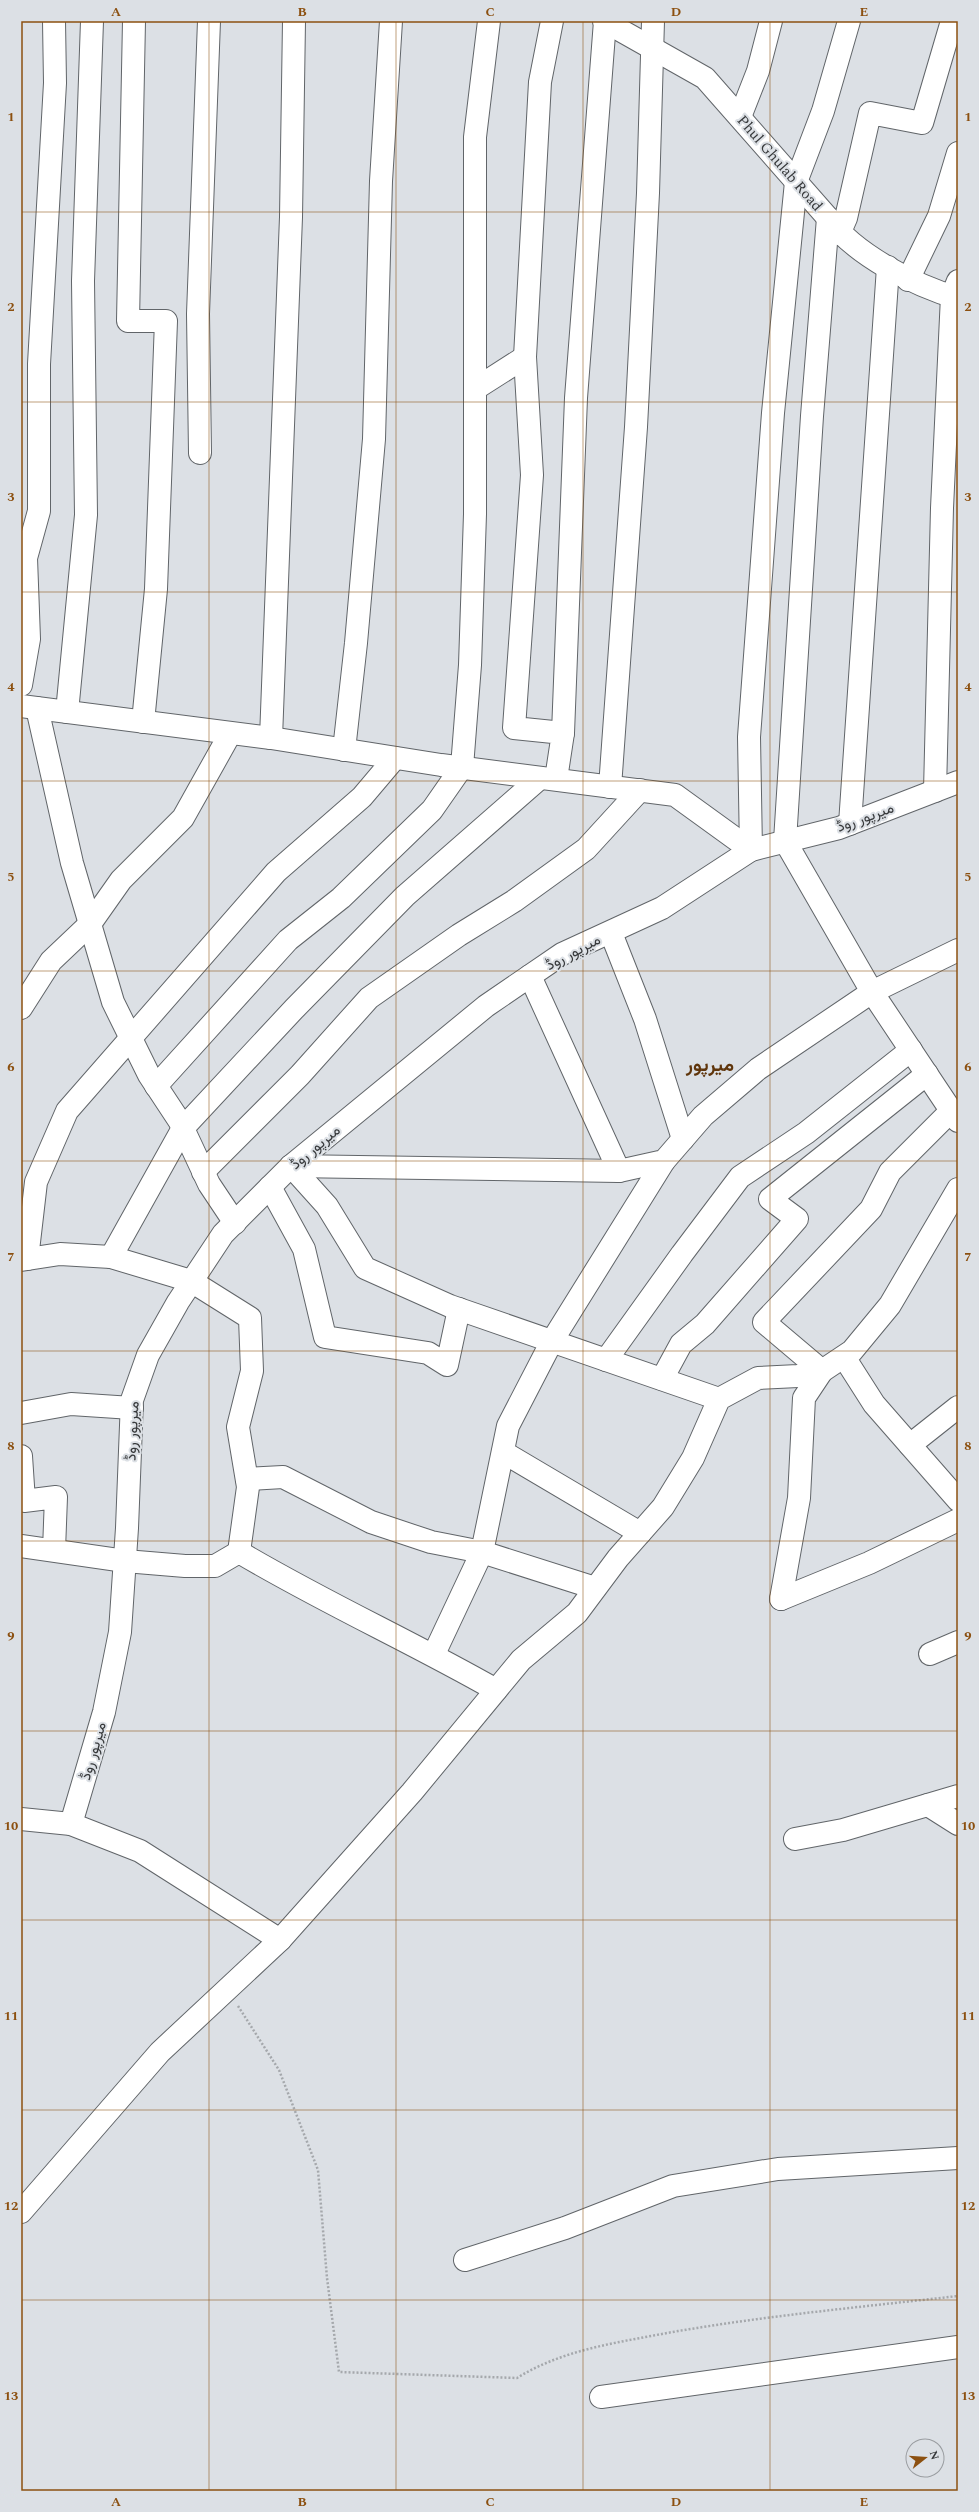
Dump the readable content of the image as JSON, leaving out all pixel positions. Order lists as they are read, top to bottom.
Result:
{
  "streets": {
    "street": ["Phul Ghulab Road", "میرپور روڈ"]
  },
  "districts": ["میرپور"],
  "north": "right",
  "grid": {
    "columns": [
      "A",
      "B",
      "C",
      "D",
      "E"
    ],
    "rows": [
      "1",
      "2",
      "3",
      "4",
      "5",
      "6",
      "7",
      "8",
      "9",
      "10",
      "11",
      "12",
      "13"
    ]
  }
}
